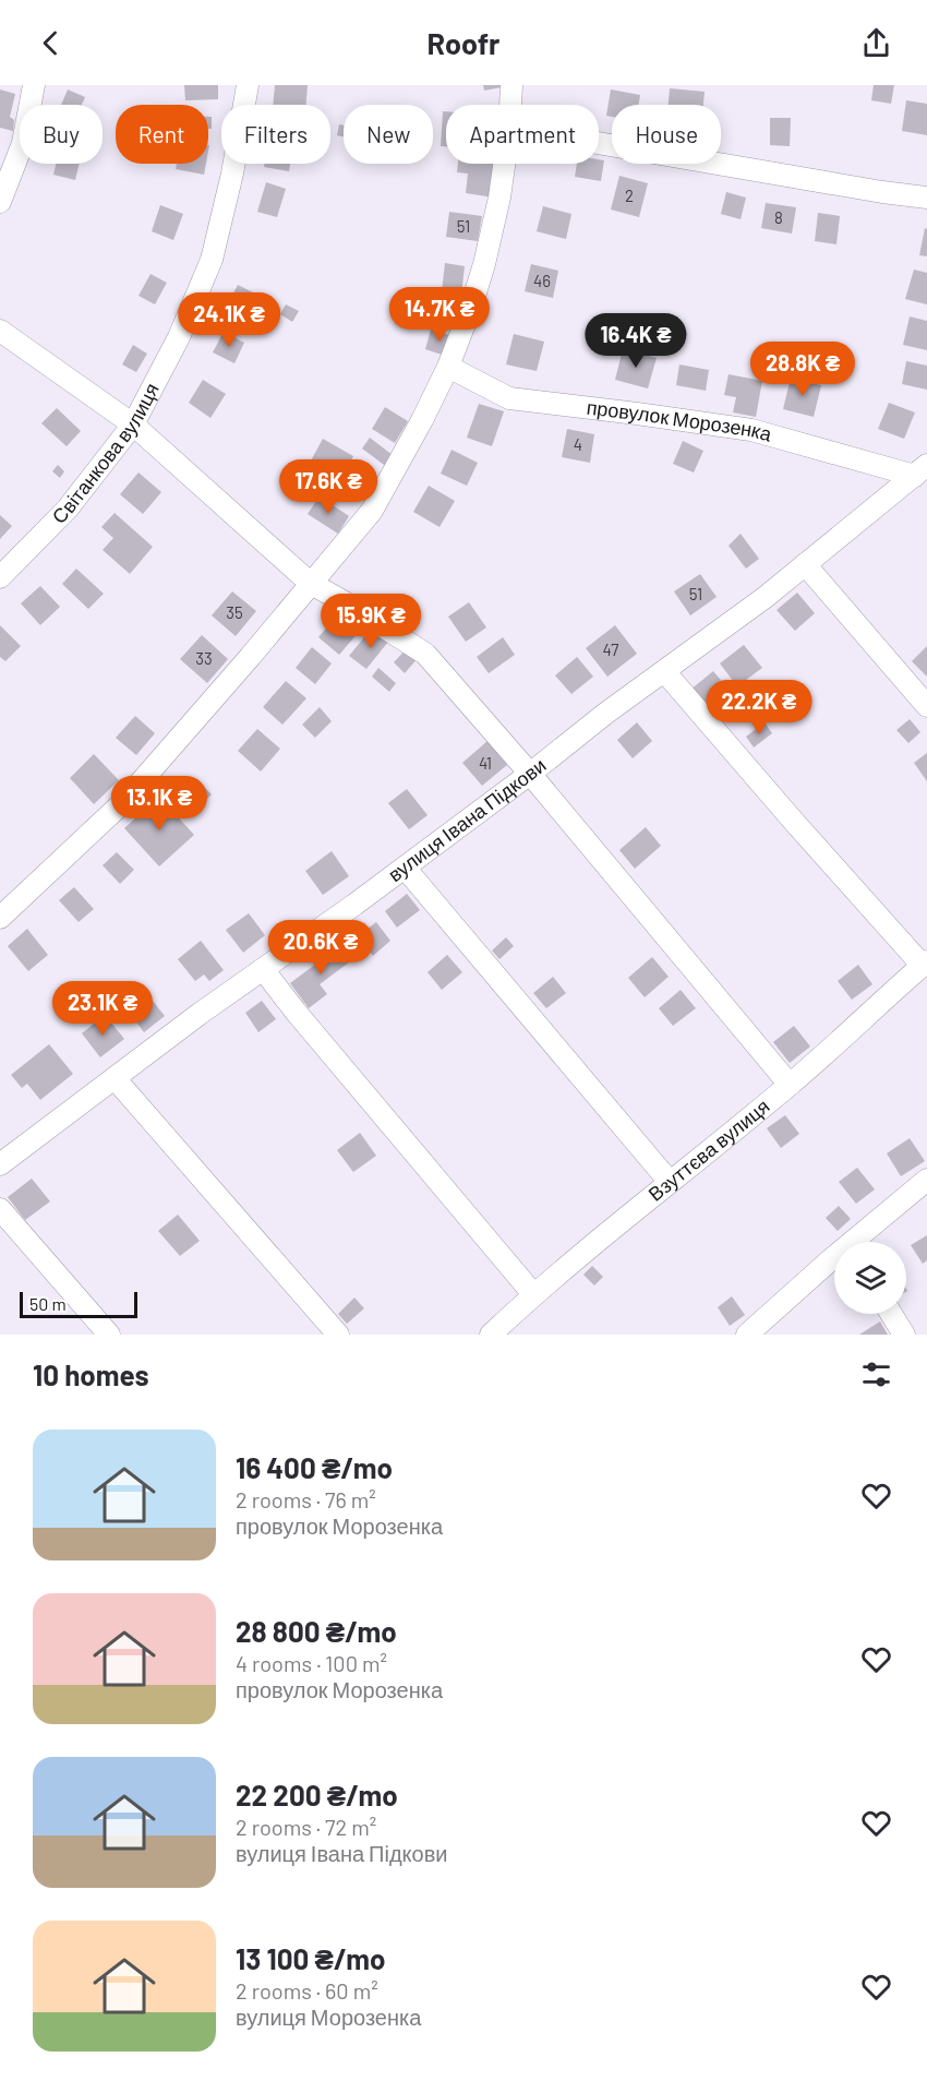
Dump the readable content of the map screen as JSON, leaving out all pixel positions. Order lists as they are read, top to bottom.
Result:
{
  "streets": {
    "street": [
      "провулок Морозенка",
      "Світанкова вулиця",
      "вулиця Івана Підкови",
      "Взуттєва вулиця"
    ]
  },
  "crossings": [
    ["провулок Морозенка", "вулиця Івана Підкови"]
  ],
  "house_numbers": [
    "2",
    "8",
    "51",
    "46",
    "4",
    "51",
    "35",
    "47",
    "33",
    "41"
  ],
  "scale_bar": "50 m",
  "page": {
    "header": "Roofr",
    "chip": [
      "Buy",
      "Rent",
      "Filters",
      "New",
      "Apartment",
      "House"
    ],
    "price": [
      "14.7K ₴",
      "24.1K ₴",
      "16.4K ₴",
      "28.8K ₴",
      "17.6K ₴",
      "15.9K ₴",
      "22.2K ₴",
      "13.1K ₴",
      "20.6K ₴",
      "23.1K ₴"
    ],
    "scale": "50 m",
    "heading": "10 homes",
    "list": [
      {
        "name": "16 400 ₴/mo",
        "note": "2 rooms · 76 m² · провулок Морозенка"
      },
      {
        "name": "28 800 ₴/mo",
        "note": "4 rooms · 100 m² · провулок Морозенка"
      },
      {
        "name": "22 200 ₴/mo",
        "note": "2 rooms · 72 m² · вулиця Івана Підкови"
      },
      {
        "name": "13 100 ₴/mo",
        "note": "2 rooms · 60 m² · вулиця Морозенка"
      }
    ]
  }
}
